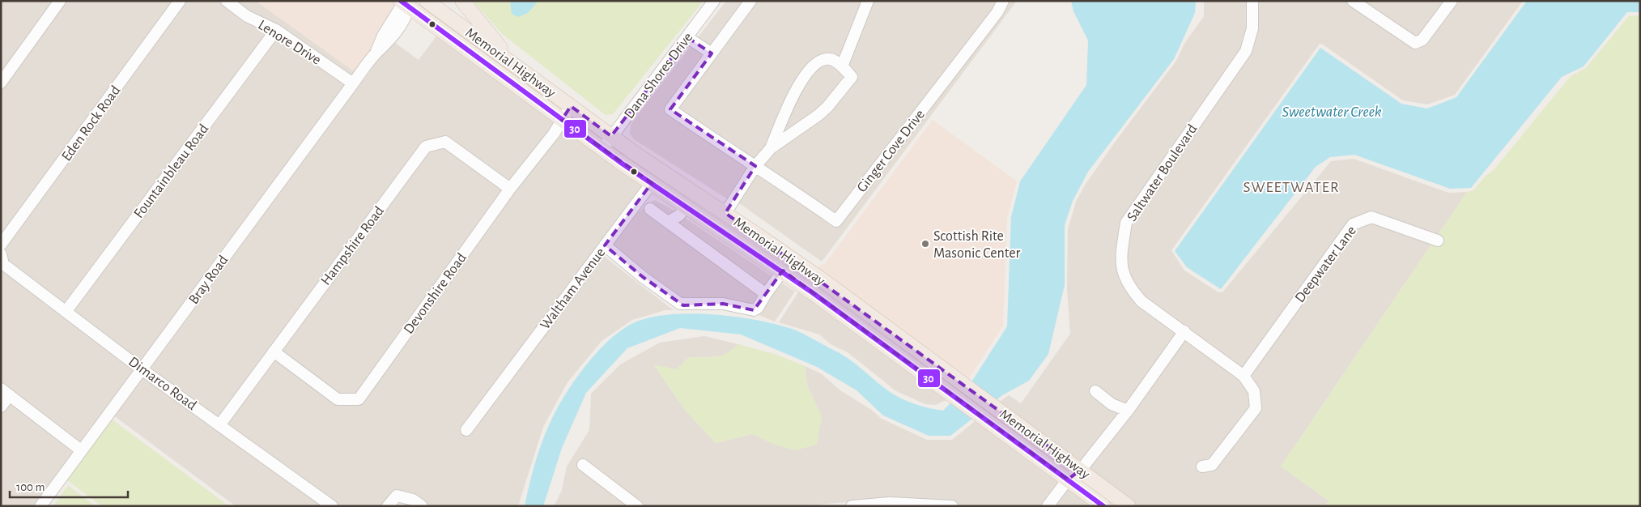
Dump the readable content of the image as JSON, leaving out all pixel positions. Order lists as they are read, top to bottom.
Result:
{
  "streets": {
    "main road": ["Memorial Highway"],
    "street": [
      "Lenore Drive",
      "Dana Shores Drive",
      "Eden Rock Road",
      "Ginger Cove Drive",
      "Fountainbleau Road",
      "Saltwater Boulevard",
      "Hampshire Road",
      "Deepwater Lane",
      "Bray Road",
      "Waltham Avenue",
      "Devonshire Road",
      "Dimarco Road"
    ]
  },
  "crossings": [
    ["Lenore Drive", "Fountainbleau Road"],
    ["Lenore Drive", "Bray Road"],
    ["Memorial Highway", "Dana Shores Drive"],
    ["Memorial Highway", "Bray Road"],
    ["Memorial Highway", "Waltham Avenue"],
    ["Memorial Highway", "Devonshire Road"],
    ["Fountainbleau Road", "Dimarco Road"],
    ["Saltwater Boulevard", "Deepwater Lane"],
    ["Hampshire Road", "Devonshire Road"],
    ["Hampshire Road", "Dimarco Road"],
    ["Bray Road", "Dimarco Road"]
  ],
  "districts": ["SWEETWATER"],
  "water": ["Sweetwater Creek"],
  "places": ["Scottish Rite Masonic Center"],
  "lines": ["transit line 30"],
  "scale_bar": "100 m"
}
